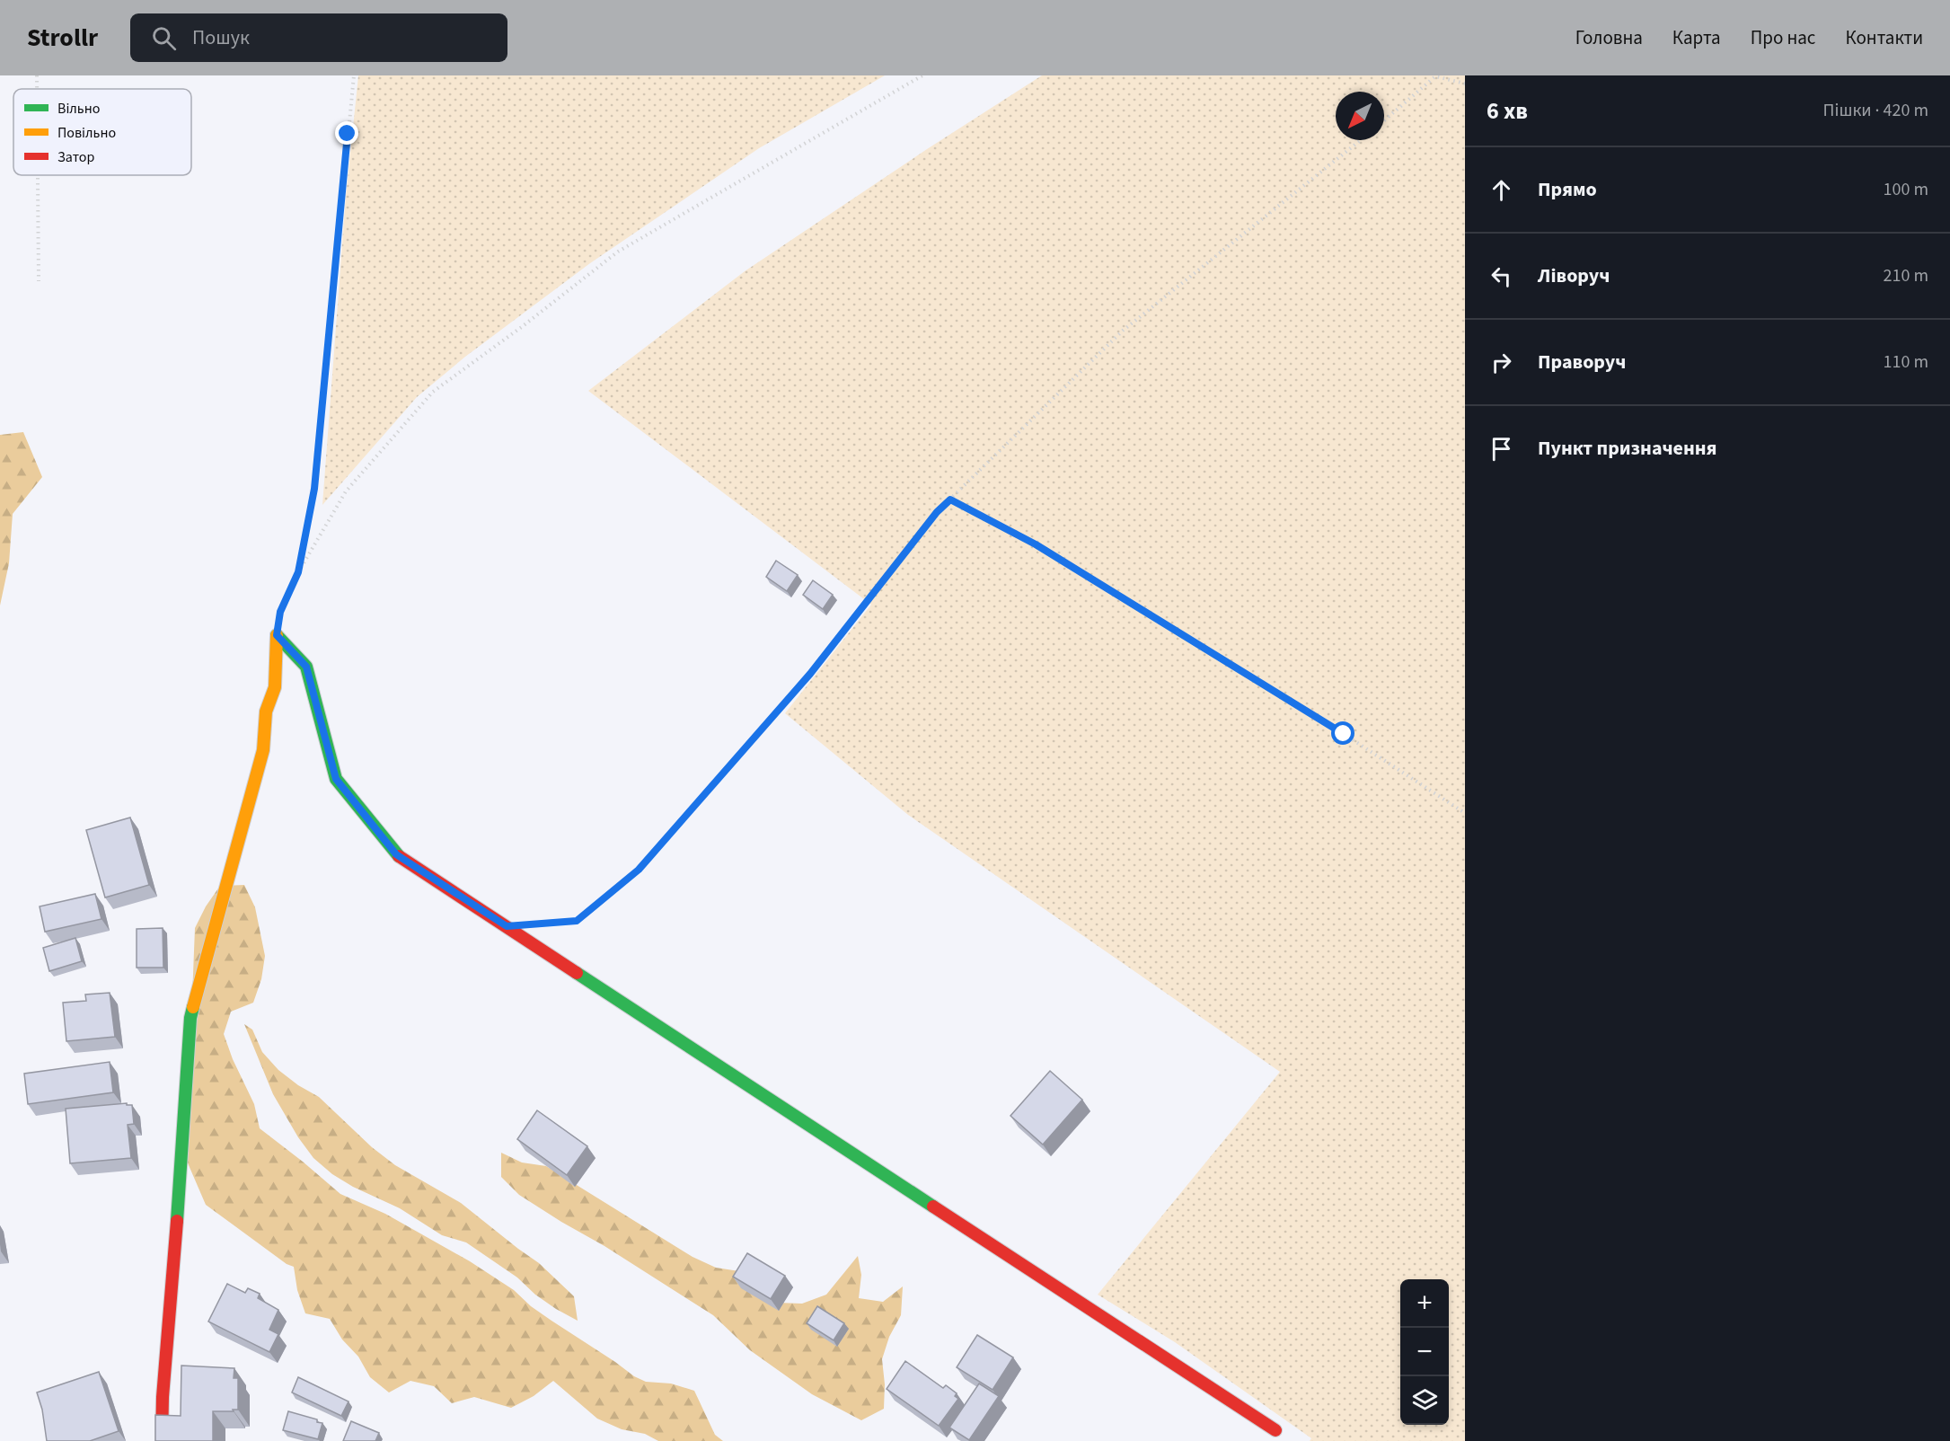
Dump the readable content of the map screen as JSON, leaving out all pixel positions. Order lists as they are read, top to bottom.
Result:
{
  "legend": ["Вільно", "Повільно", "Затор"],
  "north": "bottom left",
  "page": {
    "header": "Strollr",
    "search": "Пошук",
    "nav": [
      "Головна",
      "Карта",
      "Про нас",
      "Контакти"
    ],
    "heading": ["6 хв", "Пішки · 420 m"],
    "list": [
      ["Прямо", "100 m"],
      ["Ліворуч", "210 m"],
      ["Праворуч", "110 m"],
      "Пункт призначення"
    ],
    "map_buttons": ["+", "−"]
  }
}
